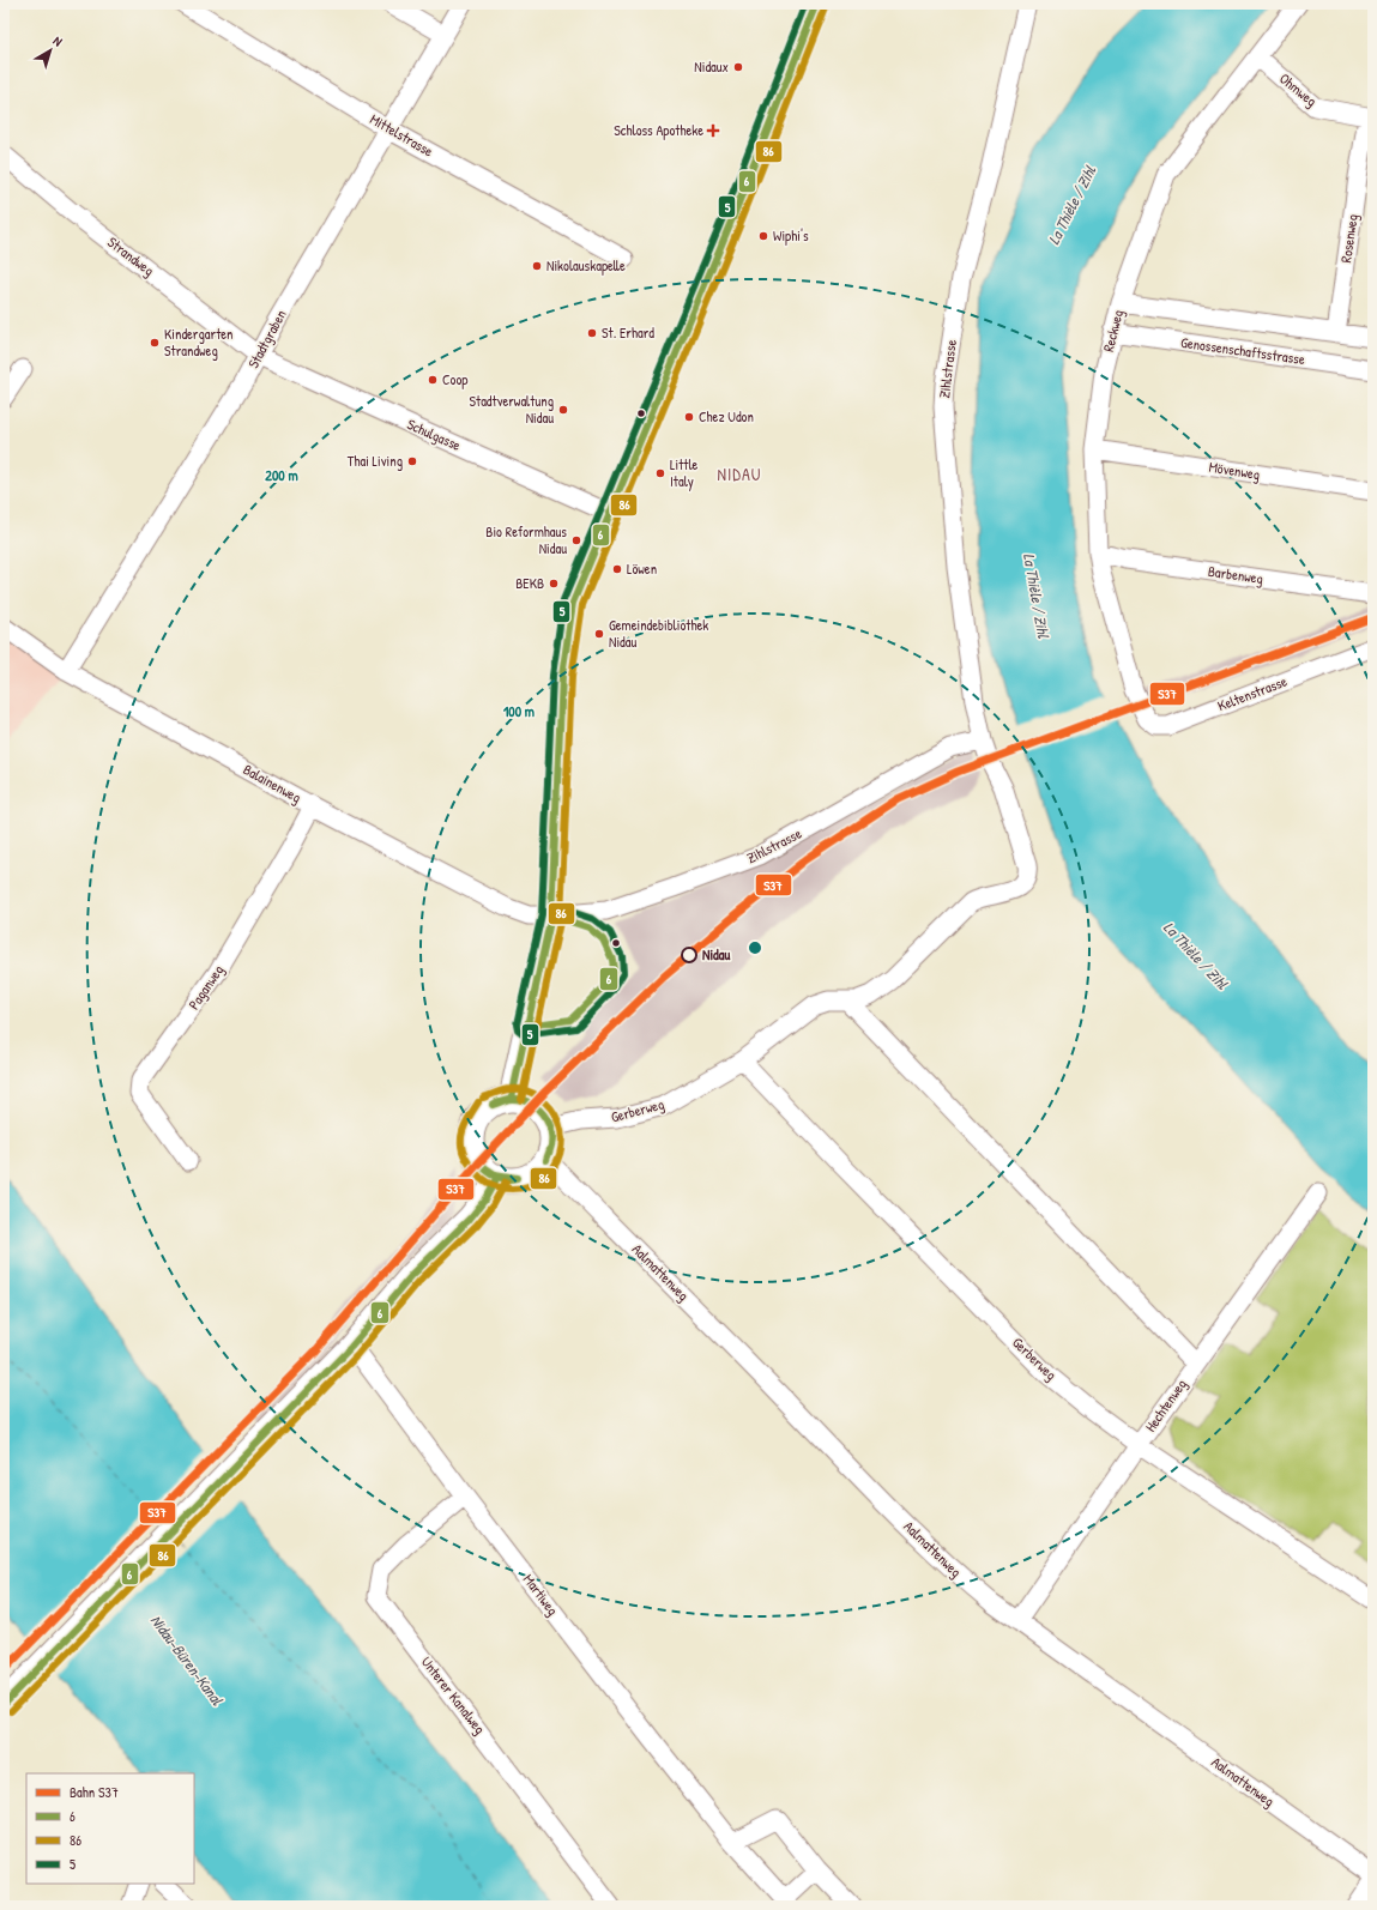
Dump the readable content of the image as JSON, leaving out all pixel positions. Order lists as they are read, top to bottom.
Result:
{
  "streets": {
    "street": [
      "Ohmweg",
      "Mittelstrasse",
      "Rosenweg",
      "Strandweg",
      "Reckweg",
      "Stadtgraben",
      "Genossenschaftsstrasse",
      "Zihlstrasse",
      "Schulgasse",
      "Mövenweg",
      "Barbenweg",
      "Keltenstrasse",
      "Balainenweg",
      "Paganweg",
      "Gerberweg",
      "Aalmattenweg",
      "Hechtenweg",
      "Martiweg",
      "Unterer Kanalweg"
    ]
  },
  "crossings": [
    ["Ohmweg", "Rosenweg"],
    ["Ohmweg", "Reckweg"],
    ["Mittelstrasse", "Stadtgraben"],
    ["Strandweg", "Stadtgraben"],
    ["Strandweg", "Schulgasse"],
    ["Reckweg", "Genossenschaftsstrasse"],
    ["Reckweg", "Mövenweg"],
    ["Reckweg", "Barbenweg"],
    ["Reckweg", "Keltenstrasse"],
    ["Stadtgraben", "Schulgasse"],
    ["Stadtgraben", "Balainenweg"],
    ["Zihlstrasse", "Balainenweg"],
    ["Zihlstrasse", "Gerberweg"],
    ["Balainenweg", "Paganweg"],
    ["Gerberweg", "Aalmattenweg"],
    ["Gerberweg", "Hechtenweg"],
    ["Aalmattenweg", "Hechtenweg"],
    ["Martiweg", "Unterer Kanalweg"]
  ],
  "districts": ["NIDAU"],
  "water": ["La Thièle / Zihl", "Nidau-Büren-Kanal"],
  "places": {
    "other": [
      "Nidaux",
      "Wiphi's",
      "Nikolauskapelle",
      "St. Erhard",
      "Kindergarten Strandweg",
      "Coop",
      "Stadtverwaltung Nidau",
      "Chez Udon",
      "Thai Living",
      "Little Italy",
      "Bio Reformhaus Nidau",
      "Löwen",
      "BEKB",
      "Gemeindebibliothek Nidau",
      "Nidau"
    ],
    "health": ["Schloss Apotheke"]
  },
  "lines": [
    "transit line 6",
    "transit line 5",
    "transit line 86",
    "rail line S37"
  ],
  "legend": [
    "Bahn S37",
    "6",
    "86",
    "5"
  ],
  "north": "top right",
  "rings": ["200 m", "100 m"]
}
